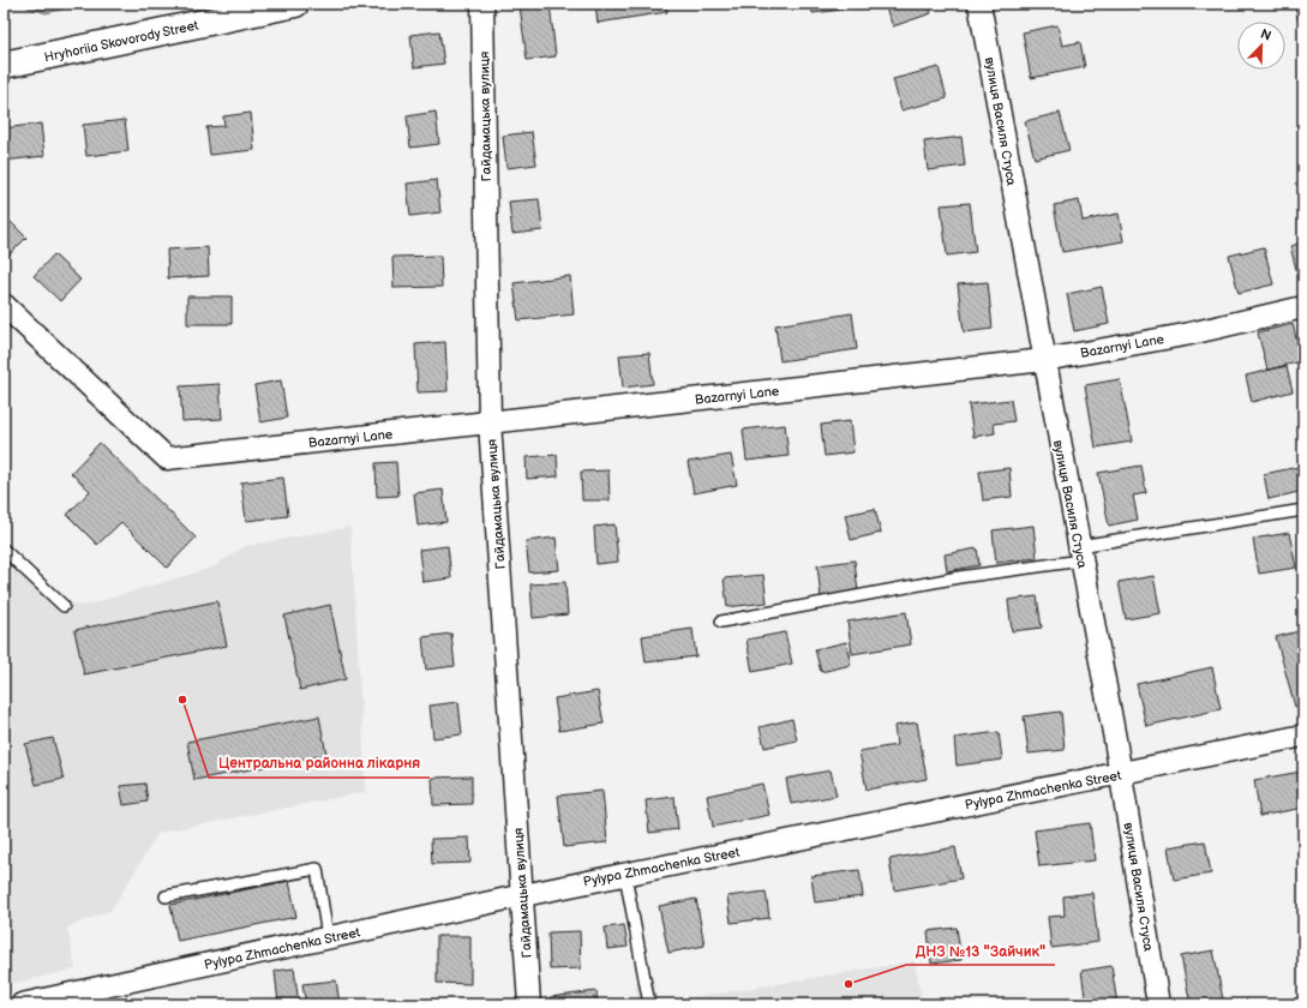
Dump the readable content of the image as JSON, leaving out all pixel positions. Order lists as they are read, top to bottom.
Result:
{
  "streets": {
    "street": [
      "Hryhoriia Skovorody Street",
      "Гайдамацька вулиця",
      "вулиця Василя Стуса",
      "Bazarnyi Lane",
      "Pylypa Zhmachenka Street"
    ]
  },
  "crossings": [
    ["Гайдамацька вулиця", "Bazarnyi Lane"],
    ["Гайдамацька вулиця", "Pylypa Zhmachenka Street"],
    ["вулиця Василя Стуса", "Bazarnyi Lane"],
    ["вулиця Василя Стуса", "Pylypa Zhmachenka Street"]
  ],
  "places": ["Центральна районна лікарня", "ДНЗ №13 \"Зайчик\""],
  "north": "top right"
}
